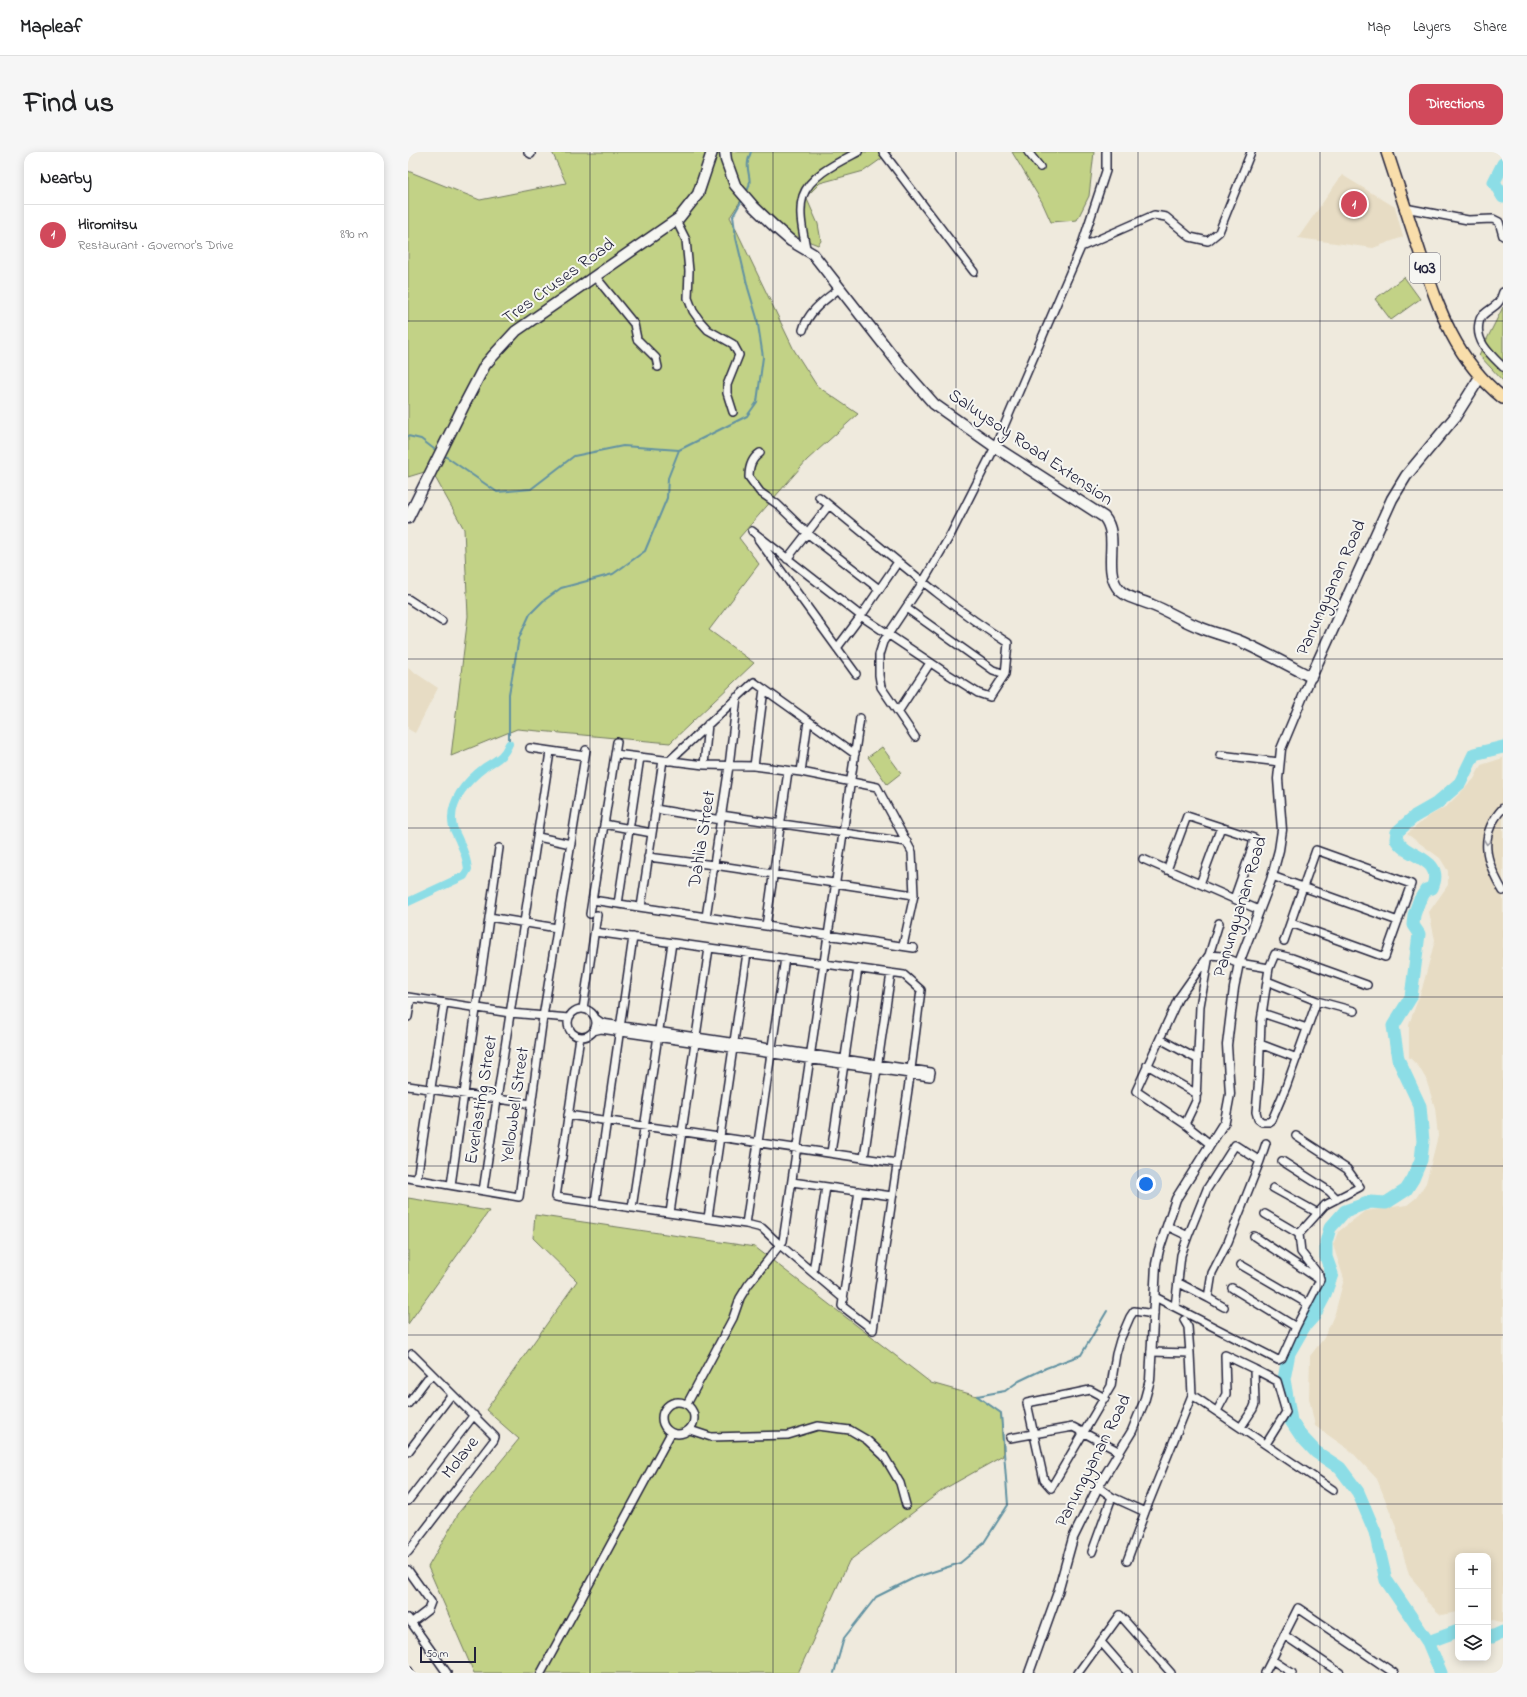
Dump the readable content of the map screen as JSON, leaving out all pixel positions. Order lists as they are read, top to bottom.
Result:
{
  "streets": {
    "main road": [
      "403",
      "Tres Cruses Road",
      "Saluysoy Road Extension",
      "Panungyanan Road"
    ],
    "street": [
      "Dahlia Street",
      "Everlasting Street",
      "Yellowbell Street",
      "Molave"
    ]
  },
  "crossings": [
    ["403", "Panungyanan Road"],
    ["Saluysoy Road Extension", "Panungyanan Road"],
    ["Everlasting Street", "Yellowbell Street"]
  ],
  "scale_bar": "50 m",
  "page": {
    "header": "Mapleaf",
    "nav": ["Map", "Layers", "Share"],
    "title": "Find us",
    "buttons": "Directions",
    "heading": "Nearby",
    "pins": "1",
    "list": [
      {
        "mark": "1",
        "name": "Hiromitsu",
        "note": "Restaurant · Governor's Drive",
        "value": "890 m"
      }
    ],
    "map_buttons": ["+", "−"],
    "scale": "50 m"
  }
}
